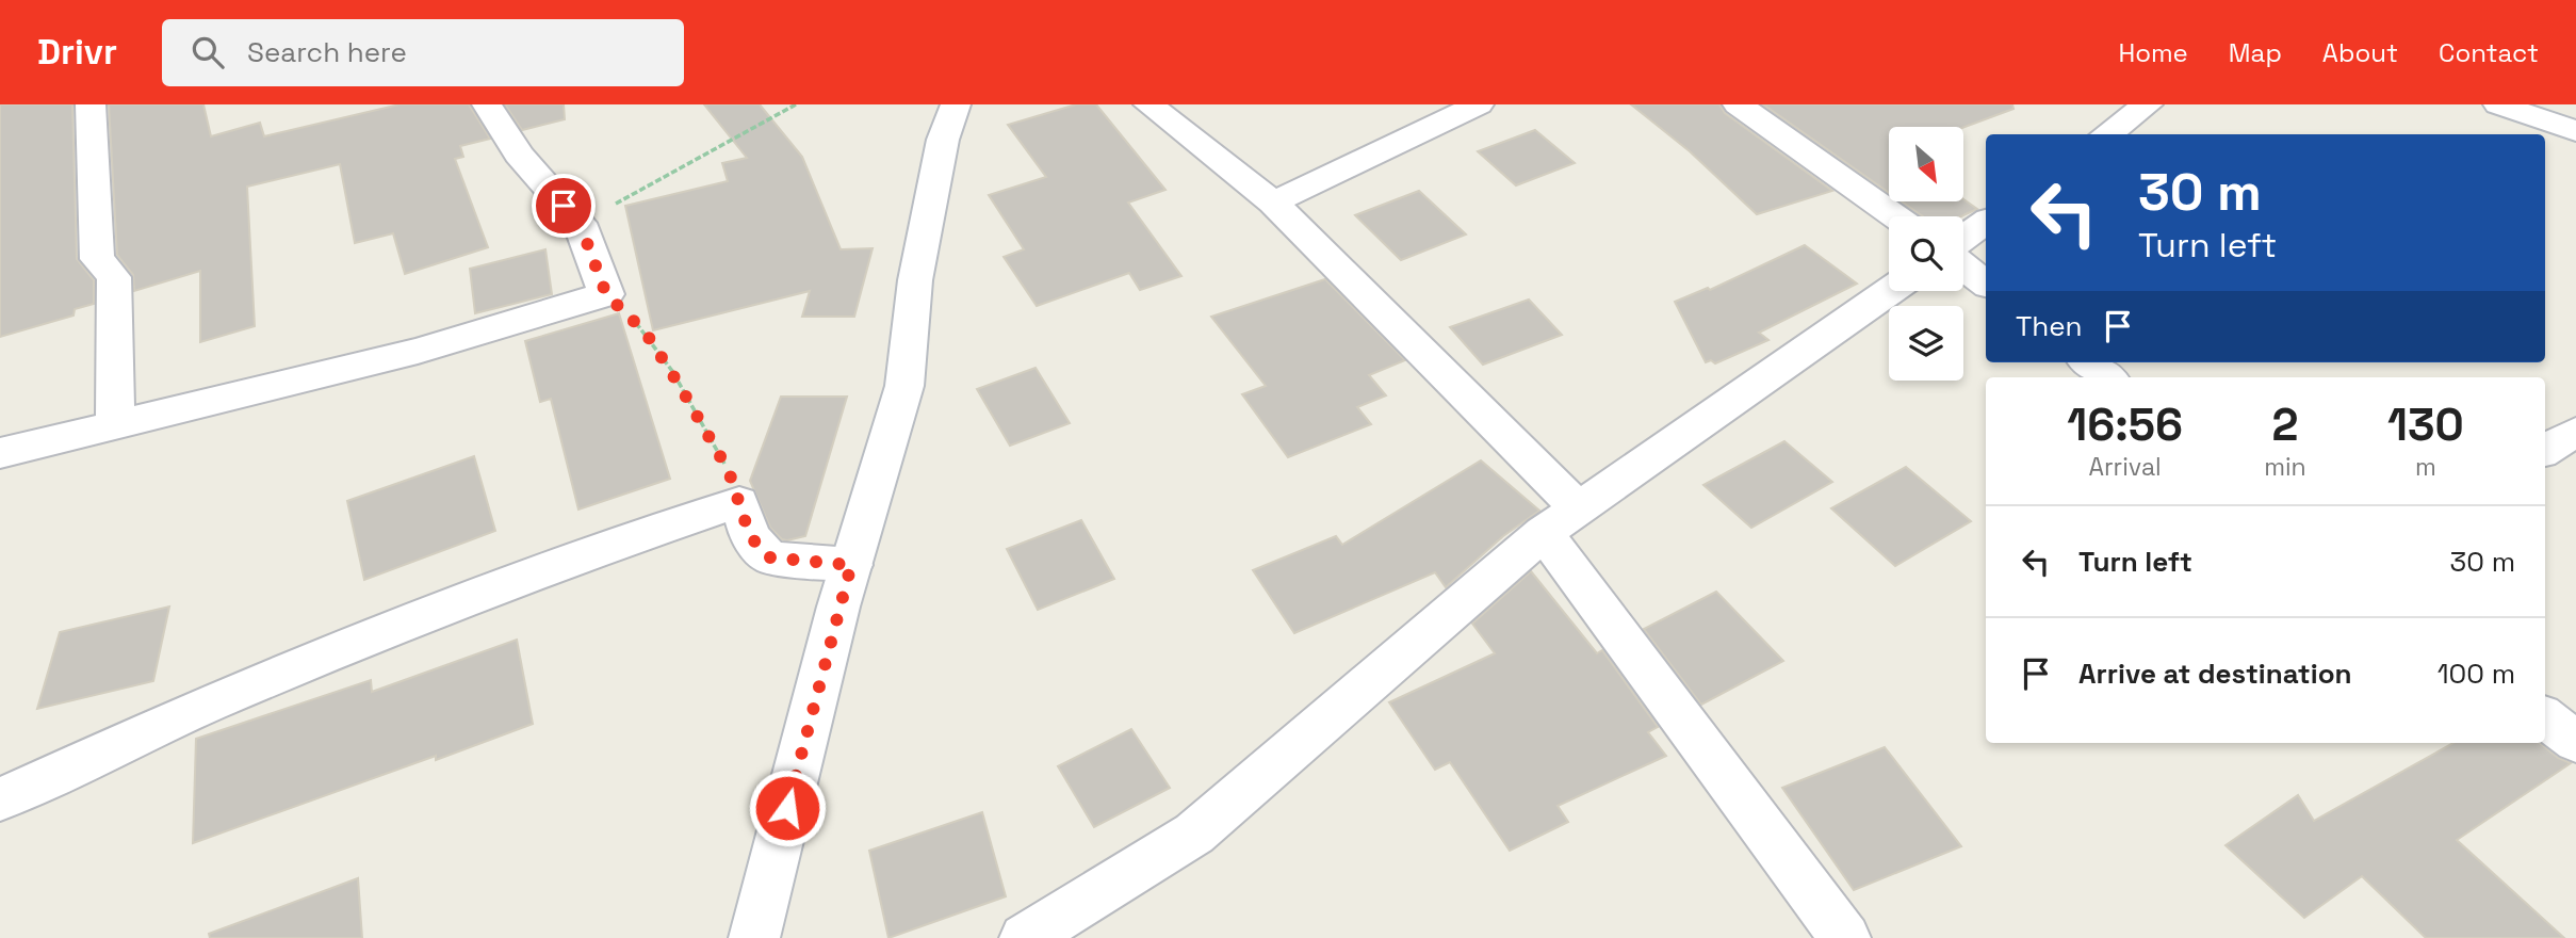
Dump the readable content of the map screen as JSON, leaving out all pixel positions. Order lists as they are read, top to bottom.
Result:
{
  "north": "bottom right",
  "page": {
    "header": "Drivr",
    "search": "Search here",
    "nav": [
      "Home",
      "Map",
      "About",
      "Contact"
    ],
    "turn": ["30 m", "Turn left"],
    "then": "Then",
    "eta": [
      "16:56",
      "Arrival",
      "2",
      "min",
      "130",
      "m"
    ],
    "list": [
      {
        "name": "Turn left",
        "value": "30 m"
      },
      {
        "name": "Arrive at destination",
        "value": "100 m"
      }
    ]
  }
}
